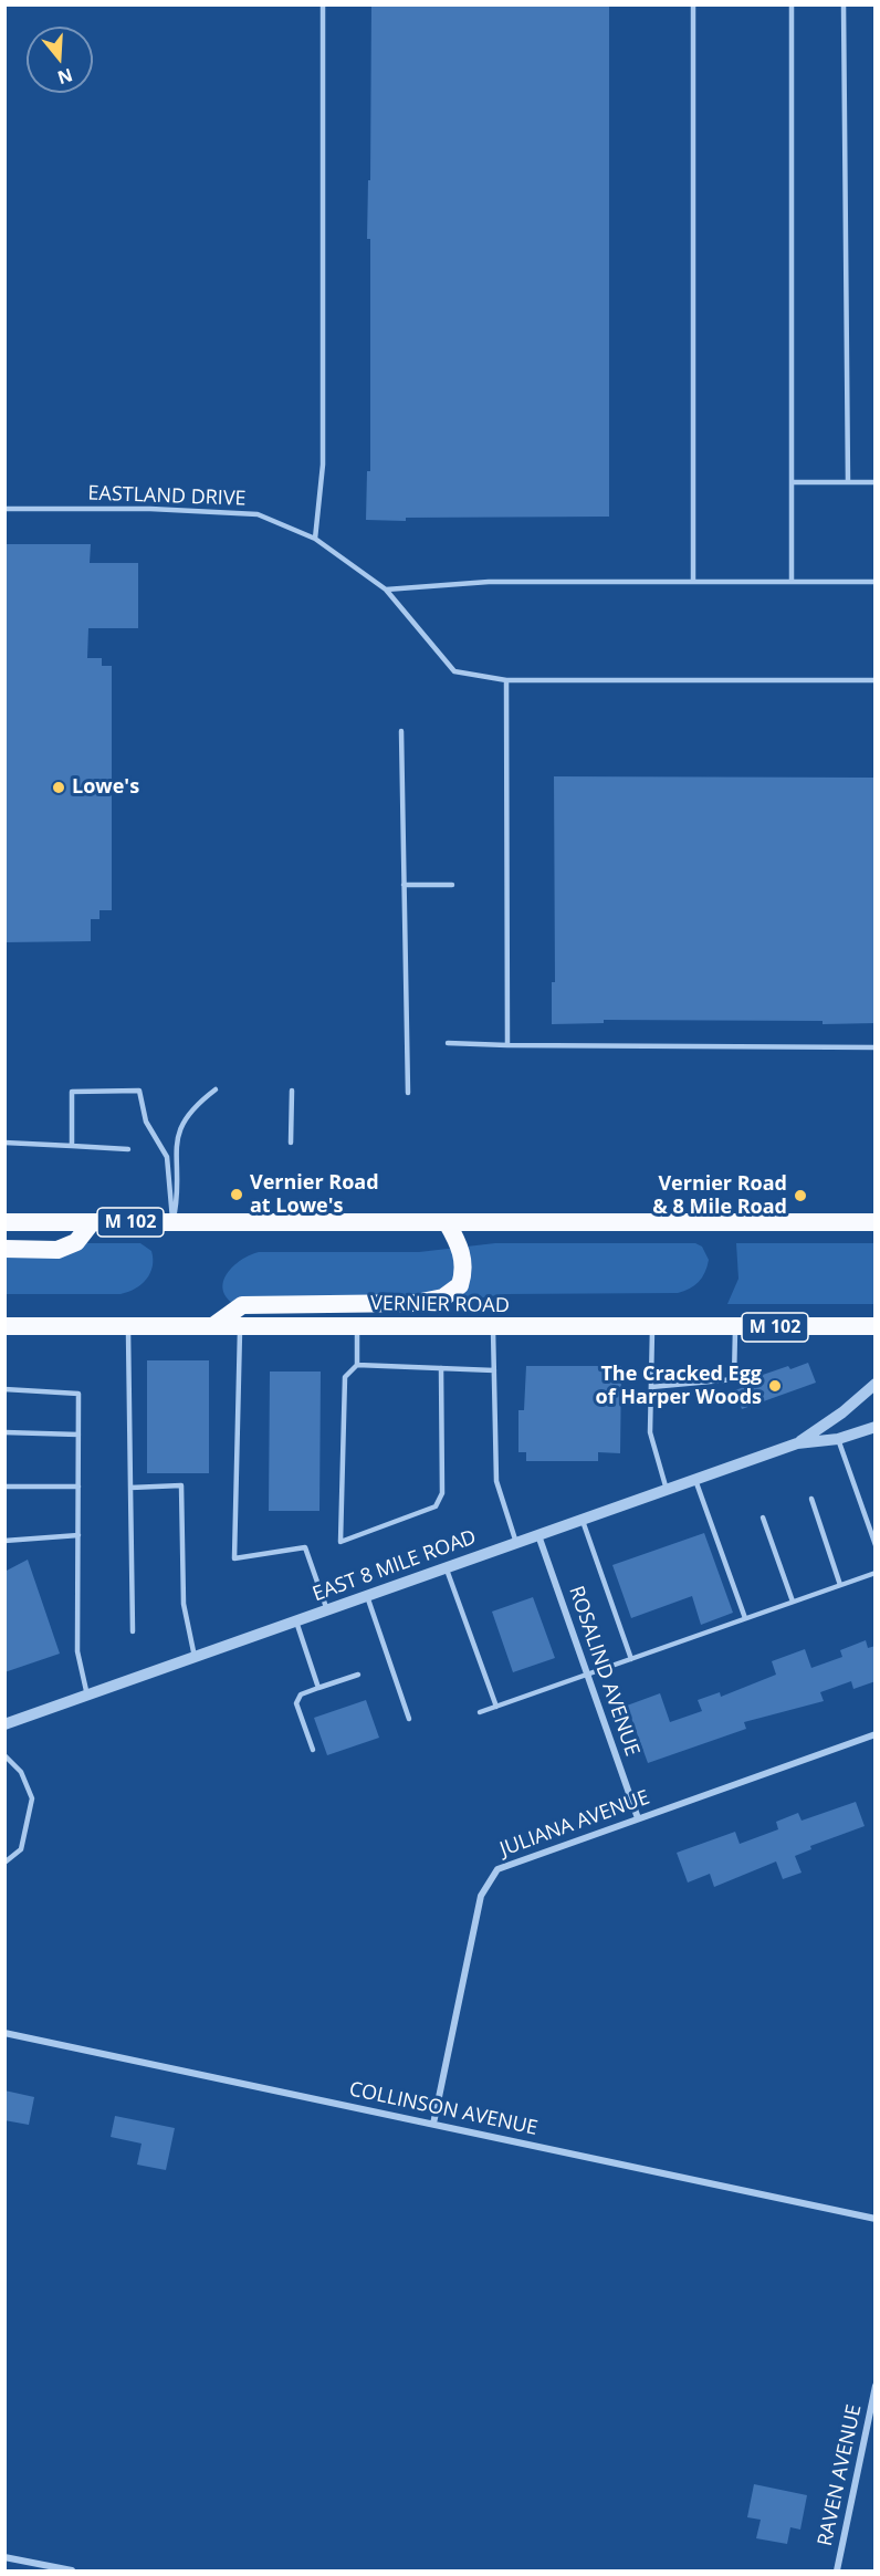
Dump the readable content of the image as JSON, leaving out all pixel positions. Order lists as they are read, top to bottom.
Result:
{
  "streets": {
    "highway": ["M 102", "VERNIER ROAD"],
    "street": [
      "EAST 8 MILE ROAD",
      "ROSALIND AVENUE",
      "JULIANA AVENUE",
      "COLLINSON AVENUE",
      "RAVEN AVENUE"
    ],
    "lane": ["EASTLAND DRIVE"]
  },
  "crossings": [
    ["EAST 8 MILE ROAD", "ROSALIND AVENUE"],
    ["ROSALIND AVENUE", "JULIANA AVENUE"],
    ["JULIANA AVENUE", "COLLINSON AVENUE"]
  ],
  "places": [
    "Lowe's",
    "Vernier Road at Lowe's",
    "Vernier Road & 8 Mile Road",
    "The Cracked Egg of Harper Woods"
  ],
  "north": "bottom"
}
